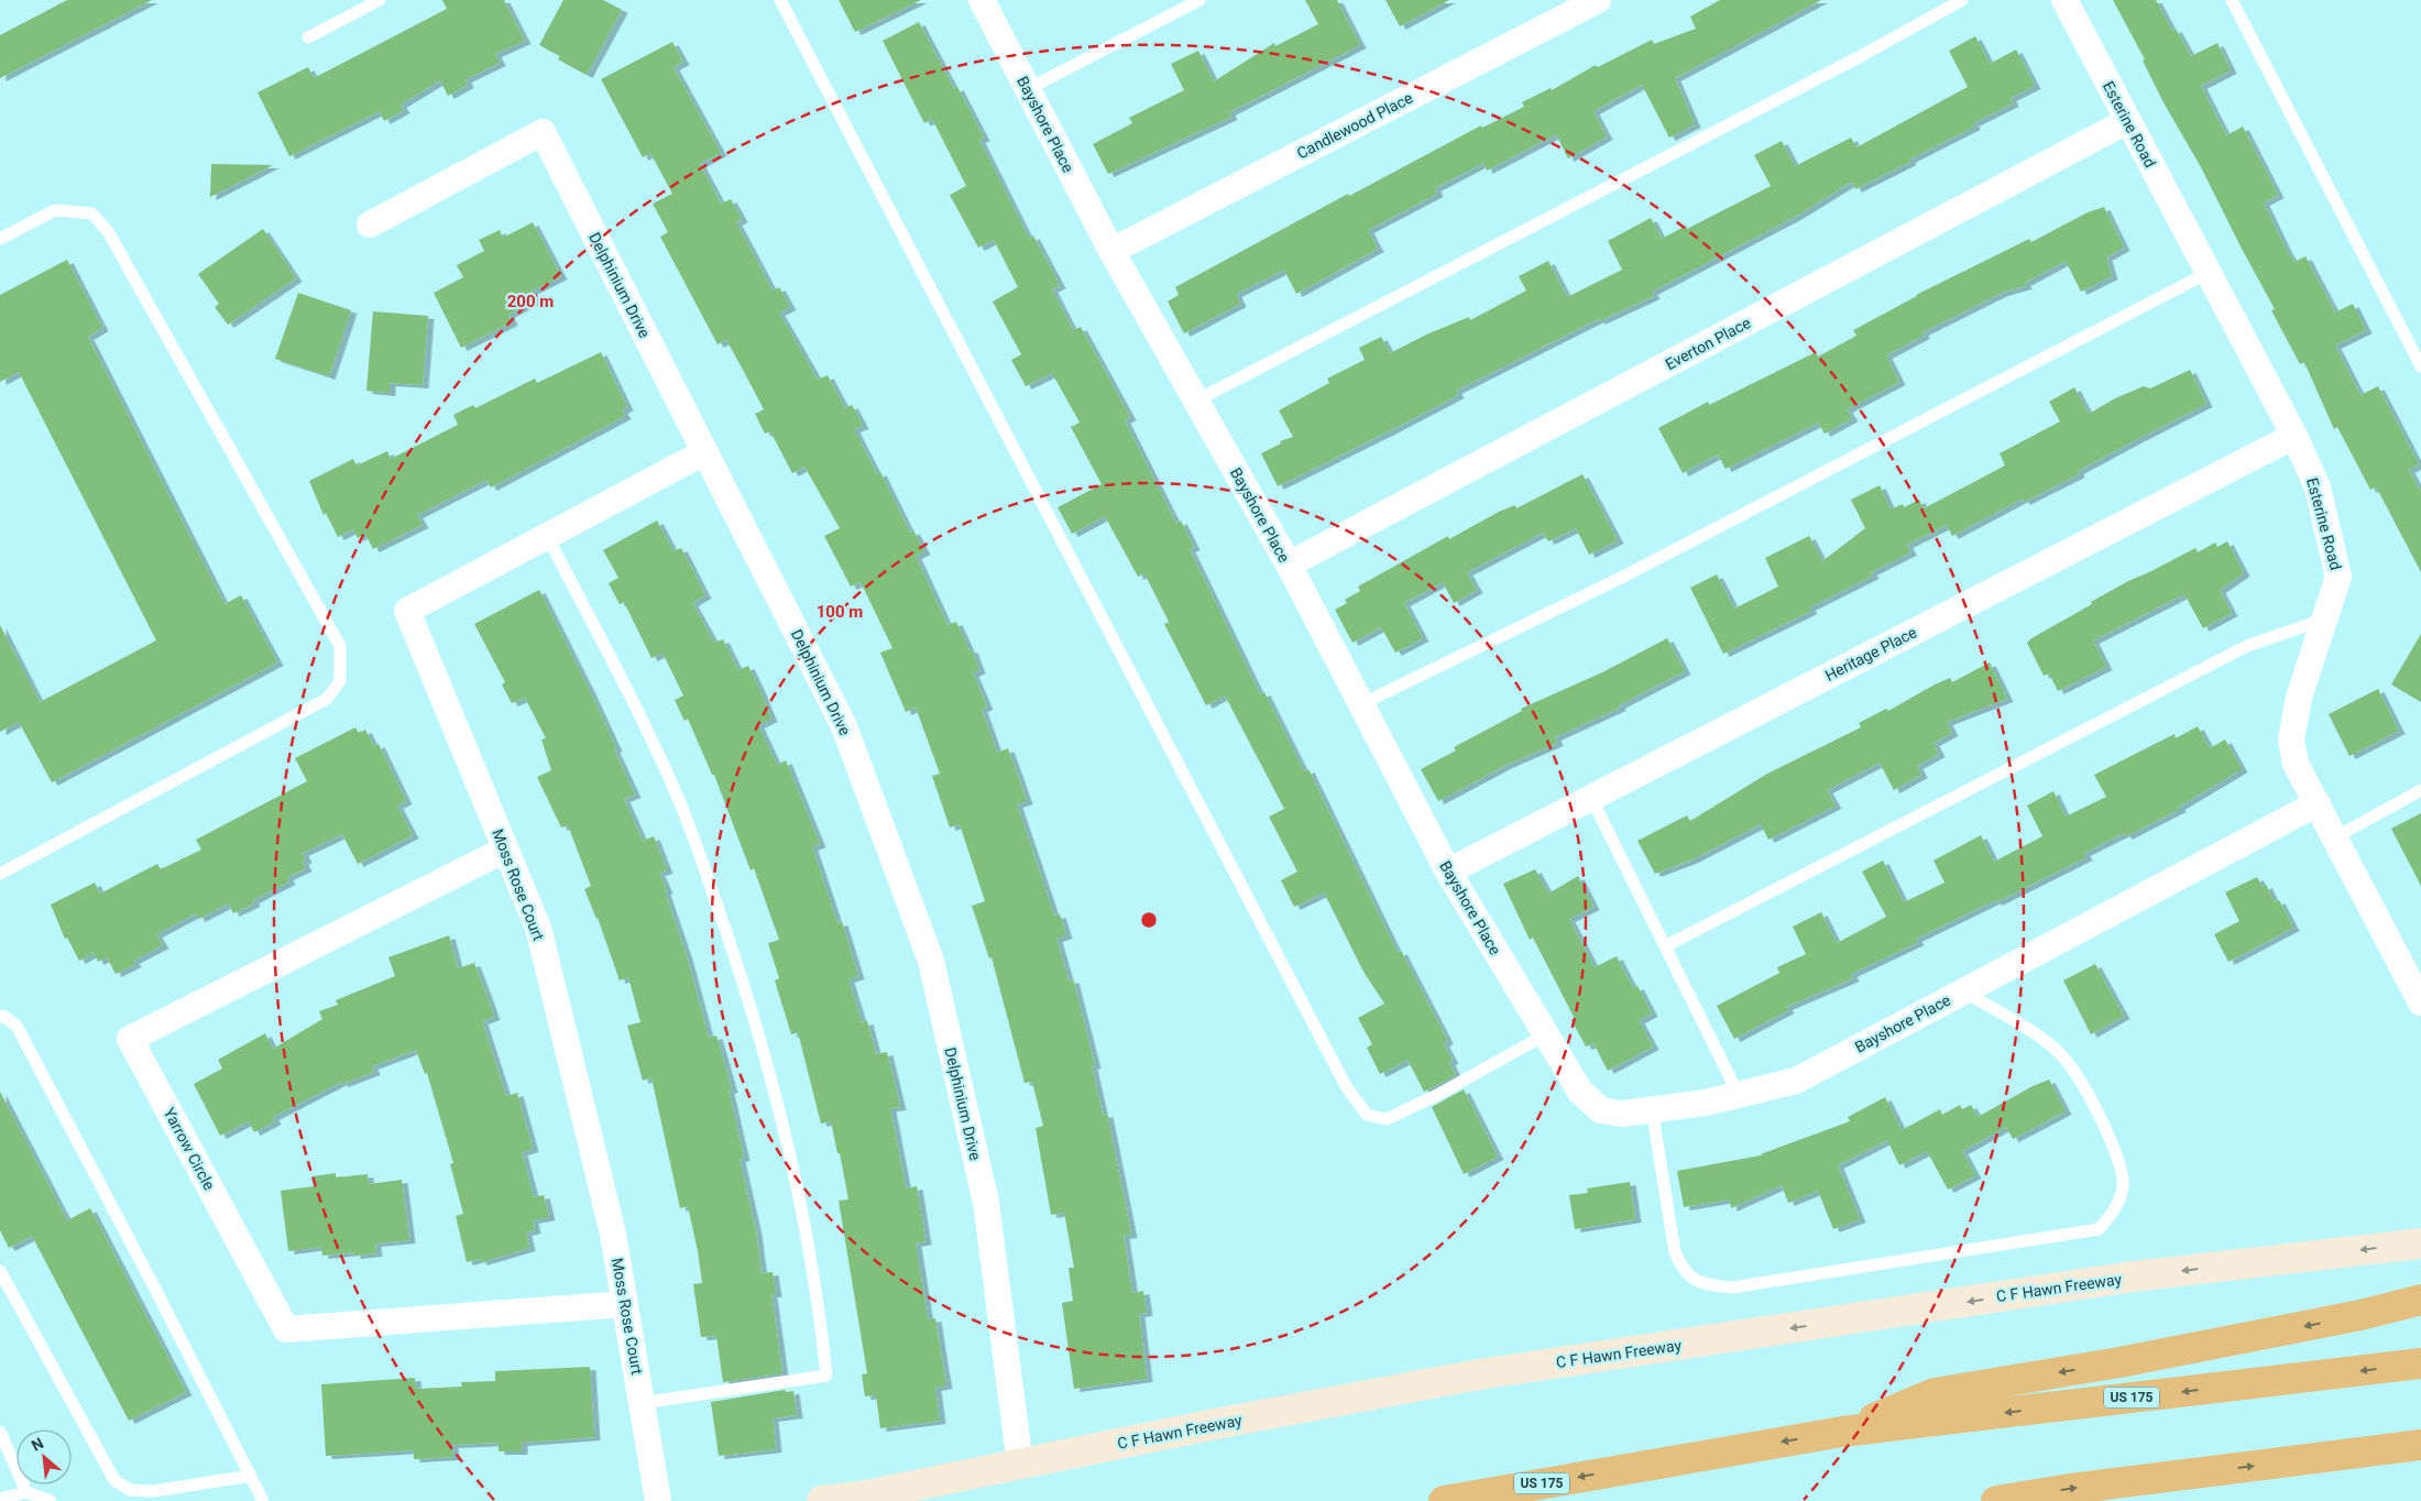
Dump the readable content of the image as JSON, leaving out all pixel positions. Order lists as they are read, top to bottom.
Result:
{
  "streets": {
    "highway": ["US 175"],
    "main road": ["C F Hawn Freeway"],
    "street": [
      "Bayshore Place",
      "Esterine Road",
      "Candlewood Place",
      "Delphinium Drive",
      "Everton Place",
      "Heritage Place",
      "Moss Rose Court",
      "Yarrow Circle"
    ]
  },
  "crossings": [
    ["Bayshore Place", "Esterine Road"],
    ["Bayshore Place", "Candlewood Place"],
    ["Bayshore Place", "Everton Place"],
    ["Bayshore Place", "Heritage Place"],
    ["Esterine Road", "Everton Place"],
    ["Esterine Road", "Heritage Place"],
    ["Delphinium Drive", "Moss Rose Court"],
    ["Delphinium Drive", "C F Hawn Freeway"],
    ["Moss Rose Court", "Yarrow Circle"]
  ],
  "one_way": ["C F Hawn Freeway"],
  "north": "top left",
  "rings": ["200 m", "100 m"]
}
